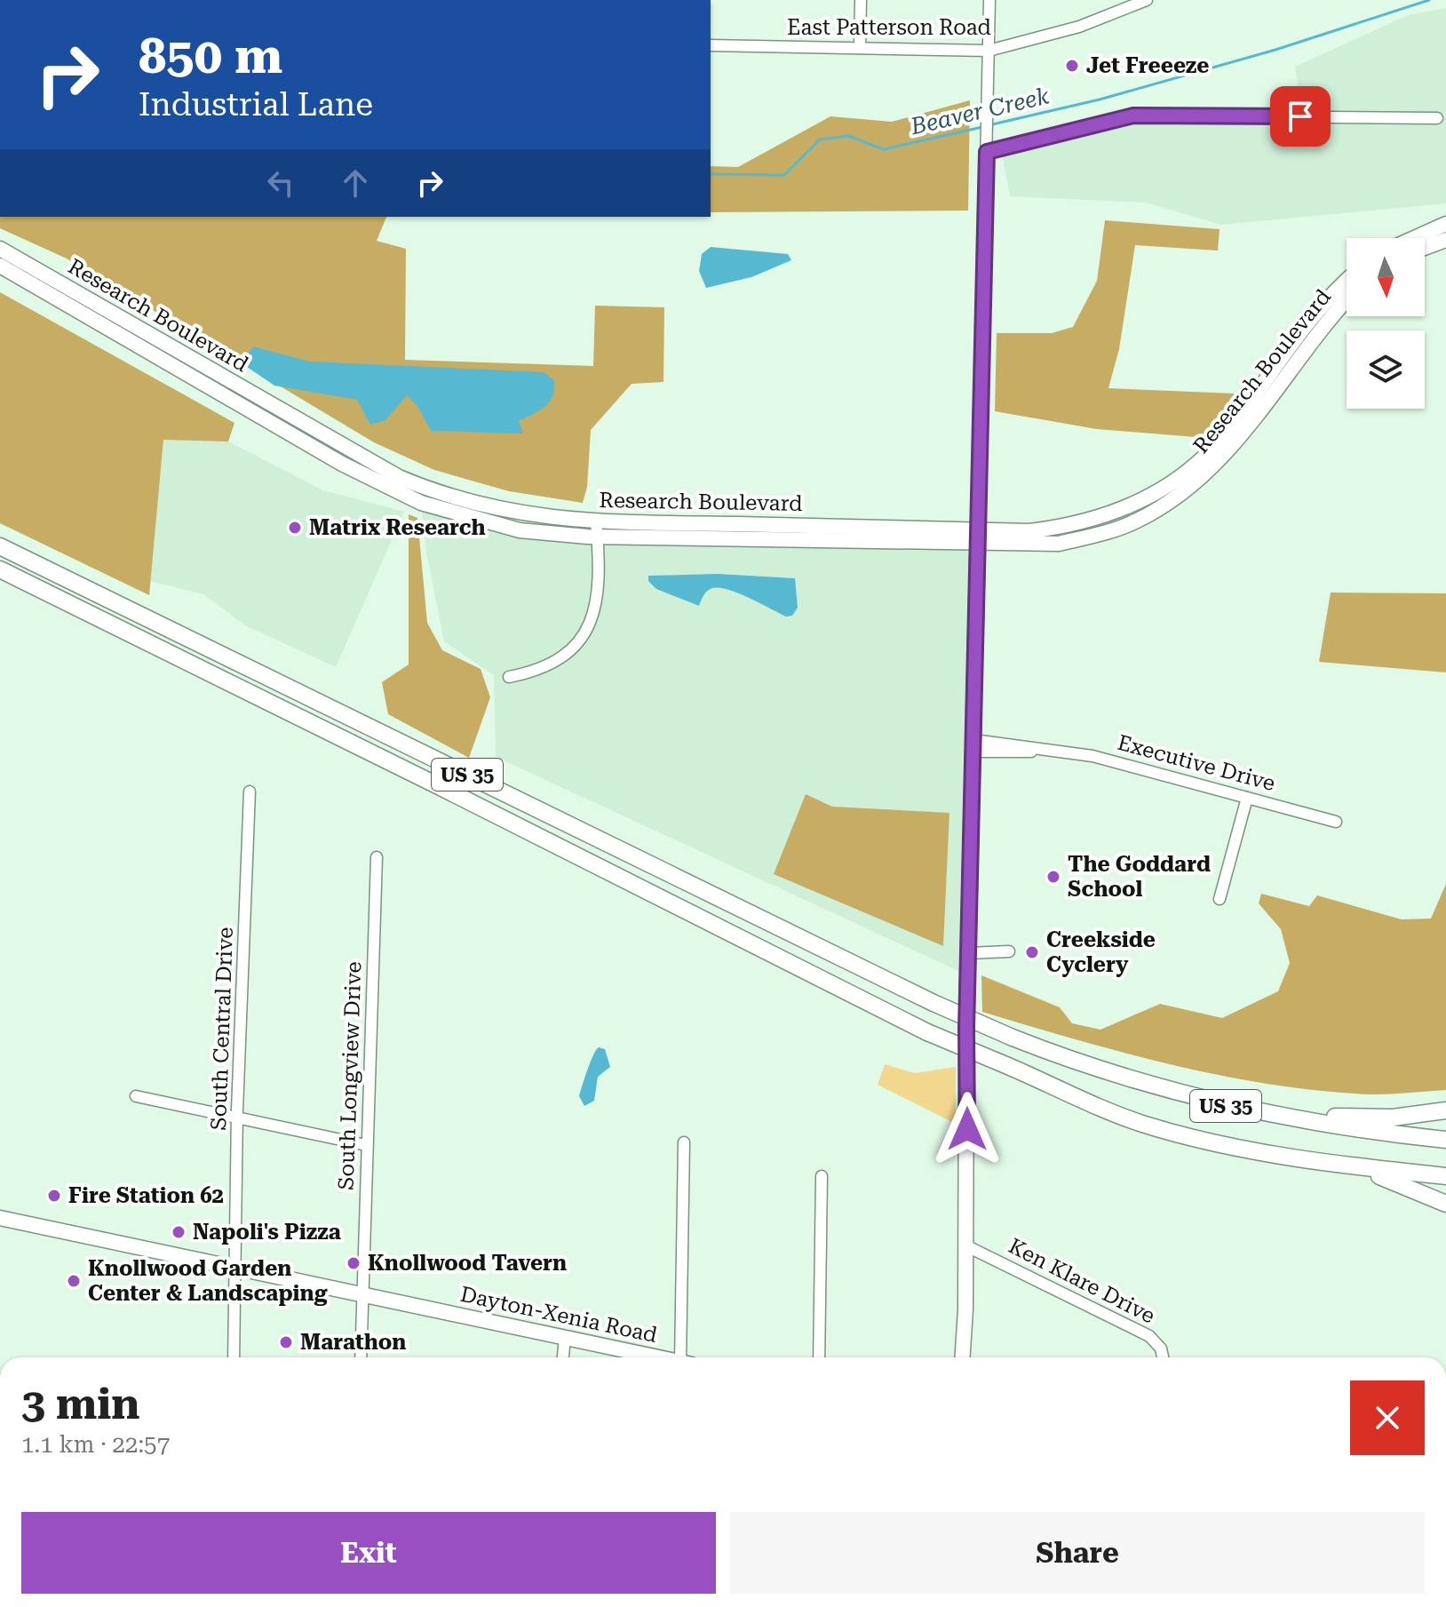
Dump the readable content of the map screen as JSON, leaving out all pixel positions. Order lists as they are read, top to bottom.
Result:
{
  "streets": {
    "highway": ["US 35"],
    "main road": ["Research Boulevard", "Dayton-Xenia Road"],
    "street": [
      "East Patterson Road",
      "Executive Drive",
      "South Central Drive",
      "South Longview Drive",
      "Ken Klare Drive"
    ]
  },
  "crossings": [
    ["South Central Drive", "Dayton-Xenia Road"],
    ["South Longview Drive", "Dayton-Xenia Road"]
  ],
  "water": ["Beaver Creek"],
  "places": [
    "Jet Freeeze",
    "Matrix Research",
    "The Goddard School",
    "Creekside Cyclery",
    "Fire Station 62",
    "Napoli's Pizza",
    "Knollwood Tavern",
    "Knollwood Garden Center & Landscaping",
    "Marathon"
  ],
  "north": "bottom",
  "page": {
    "turn": ["850 m", "Industrial Lane"],
    "heading": ["3 min", "1.1 km · 22:57"],
    "buttons": ["Exit", "Share"]
  }
}
